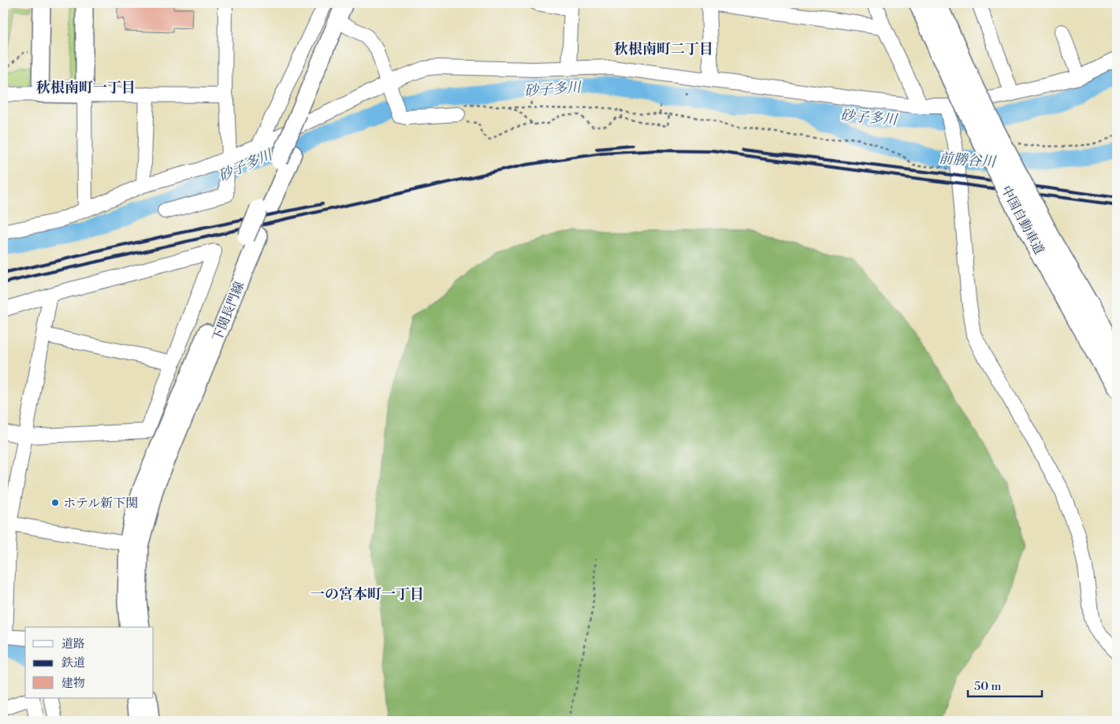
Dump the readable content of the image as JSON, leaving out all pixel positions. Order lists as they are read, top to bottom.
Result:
{
  "streets": {
    "highway": ["中国自動車道"],
    "main road": ["下関長門線"]
  },
  "districts": ["秋根南町二丁目", "秋根南町一丁目", "一の宮本町一丁目"],
  "water": ["砂子多川", "前勝谷川"],
  "places": ["ホテル新下関"],
  "legend": ["道路", "鉄道", "建物"],
  "scale_bar": "50 m"
}
